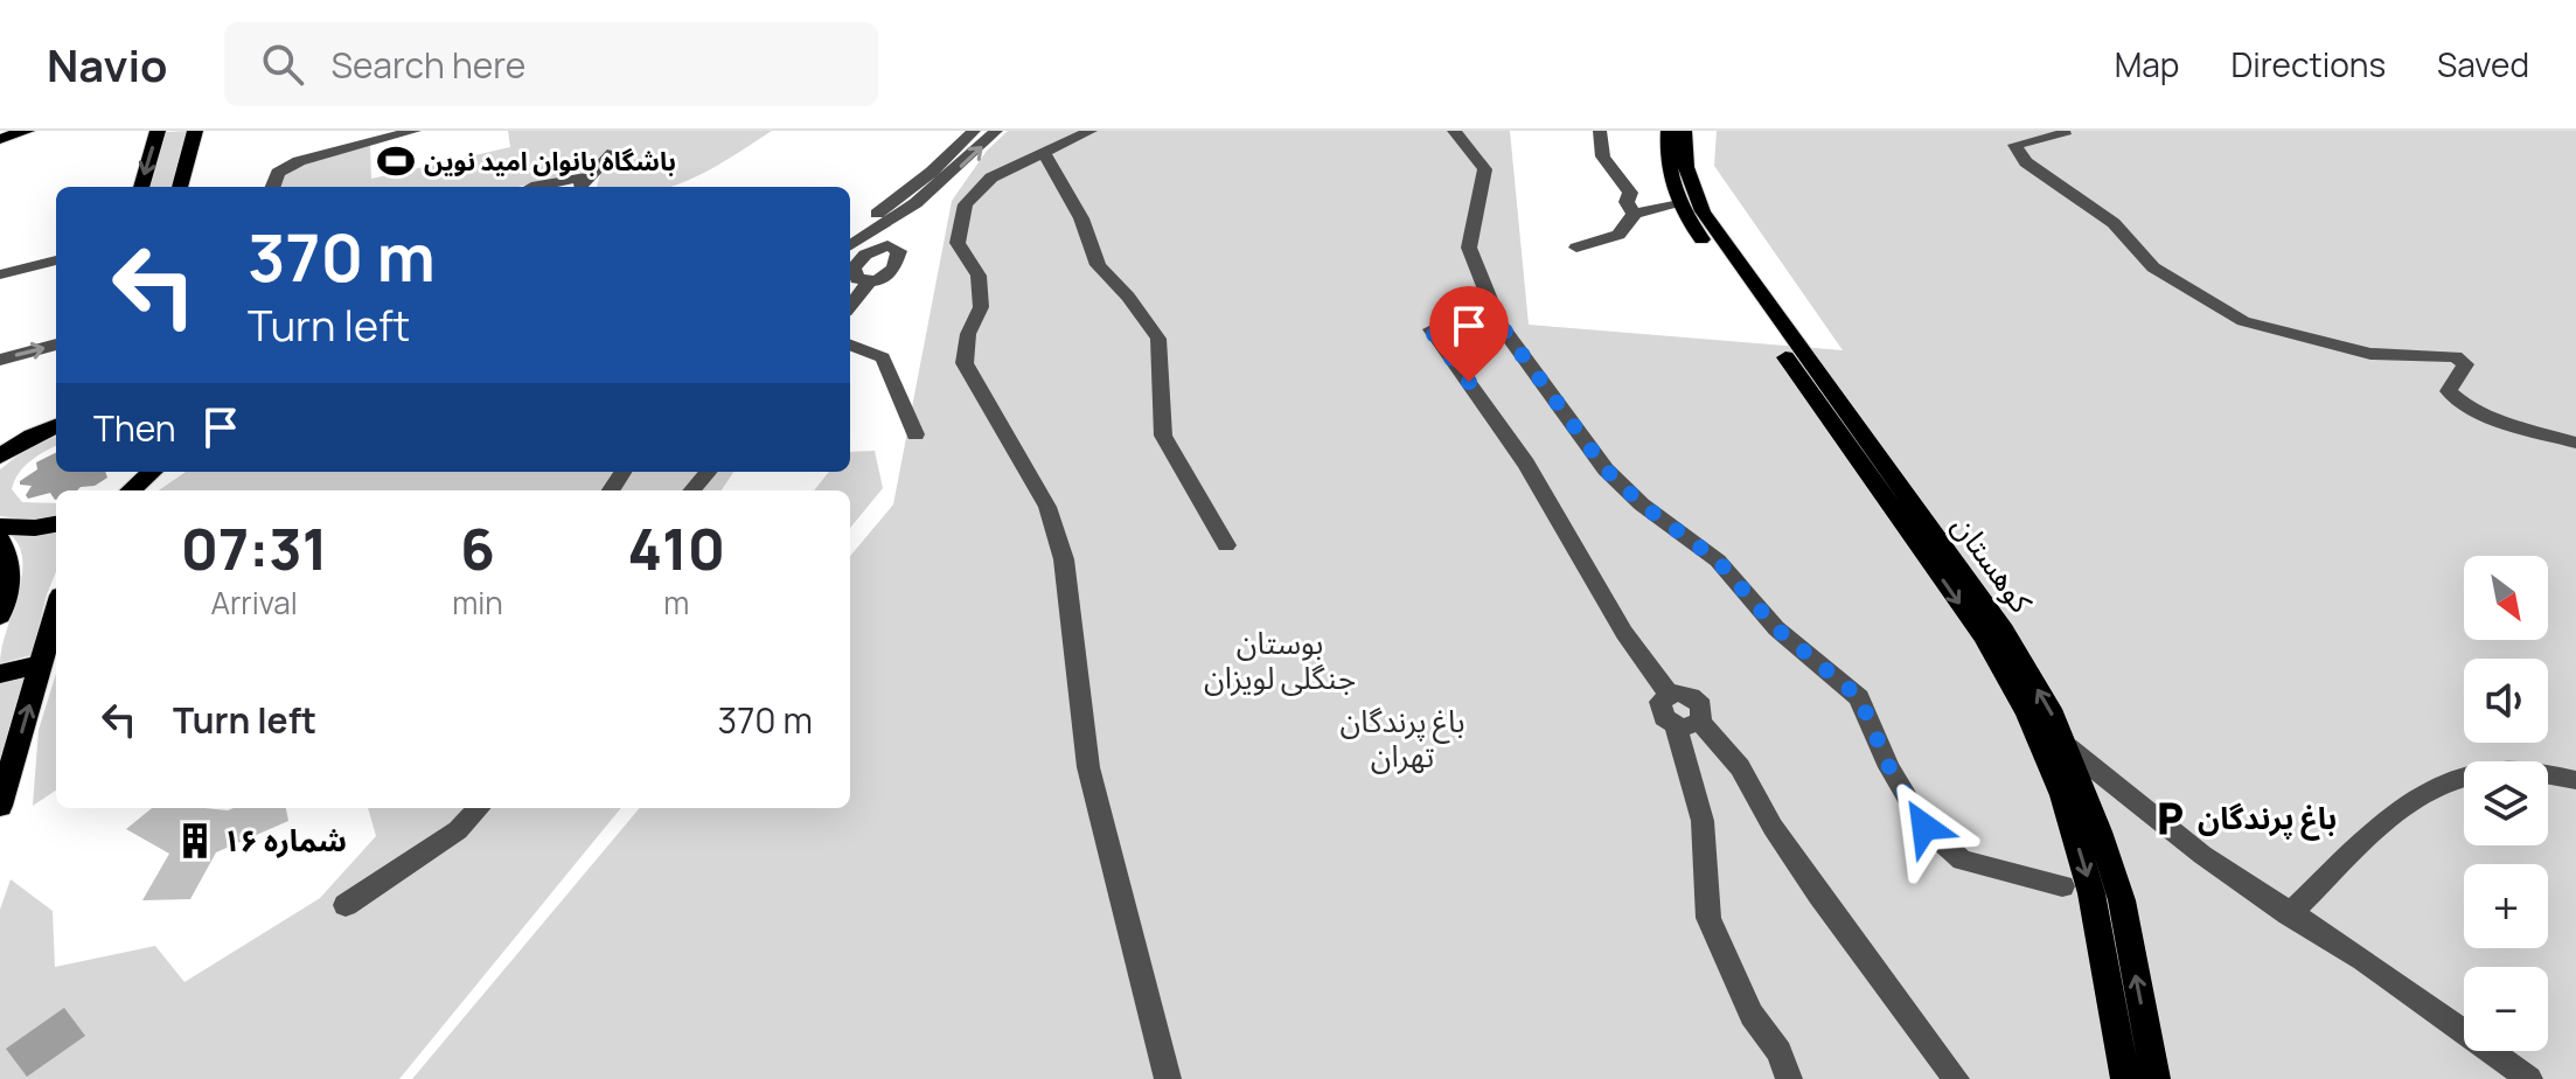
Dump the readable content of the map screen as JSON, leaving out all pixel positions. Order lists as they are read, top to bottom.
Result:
{
  "streets": {
    "main road": ["کوهستان"]
  },
  "parks": ["بوستان جنگلی لویزان", "باغ پرندگان تهران"],
  "places": {
    "sports": ["باشگاه بانوان امید نوین"],
    "parking": ["باغ پرندگان"],
    "building": ["شماره ۱۶"]
  },
  "north": "bottom right",
  "page": {
    "header": "Navio",
    "search": "Search here",
    "nav": ["Map", "Directions", "Saved"],
    "turn": ["370 m", "Turn left"],
    "then": "Then",
    "eta": [
      "07:31",
      "Arrival",
      "6",
      "min",
      "410",
      "m"
    ],
    "map_buttons": ["+", "−"],
    "list": [
      {
        "name": "Turn left",
        "value": "370 m"
      }
    ]
  }
}
